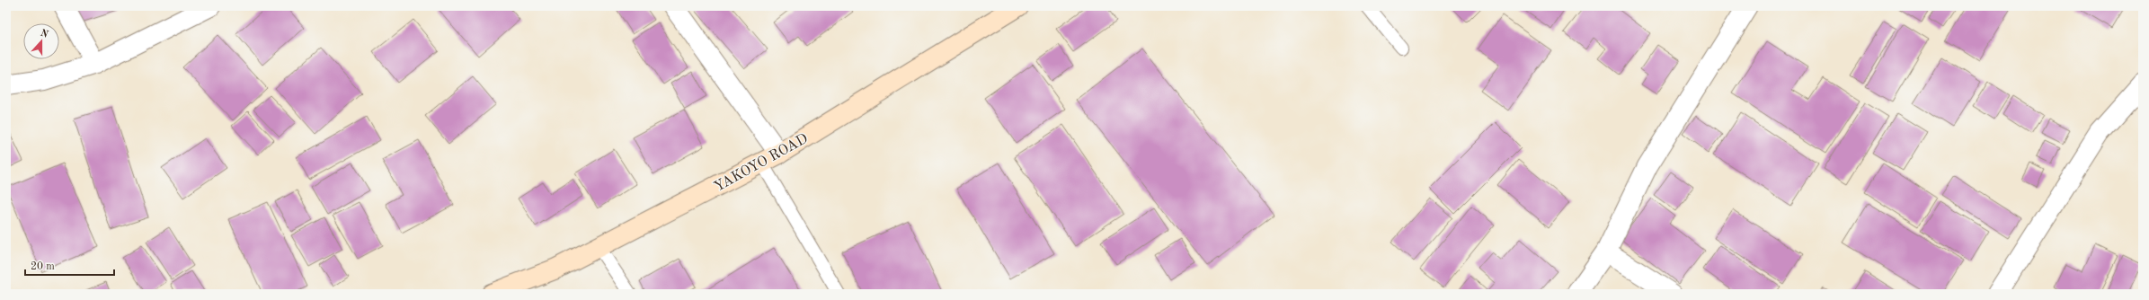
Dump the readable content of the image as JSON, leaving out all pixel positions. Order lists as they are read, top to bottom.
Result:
{
  "streets": {
    "main road": ["YAKOYO ROAD"]
  },
  "scale_bar": "20 m",
  "north": "top"
}
